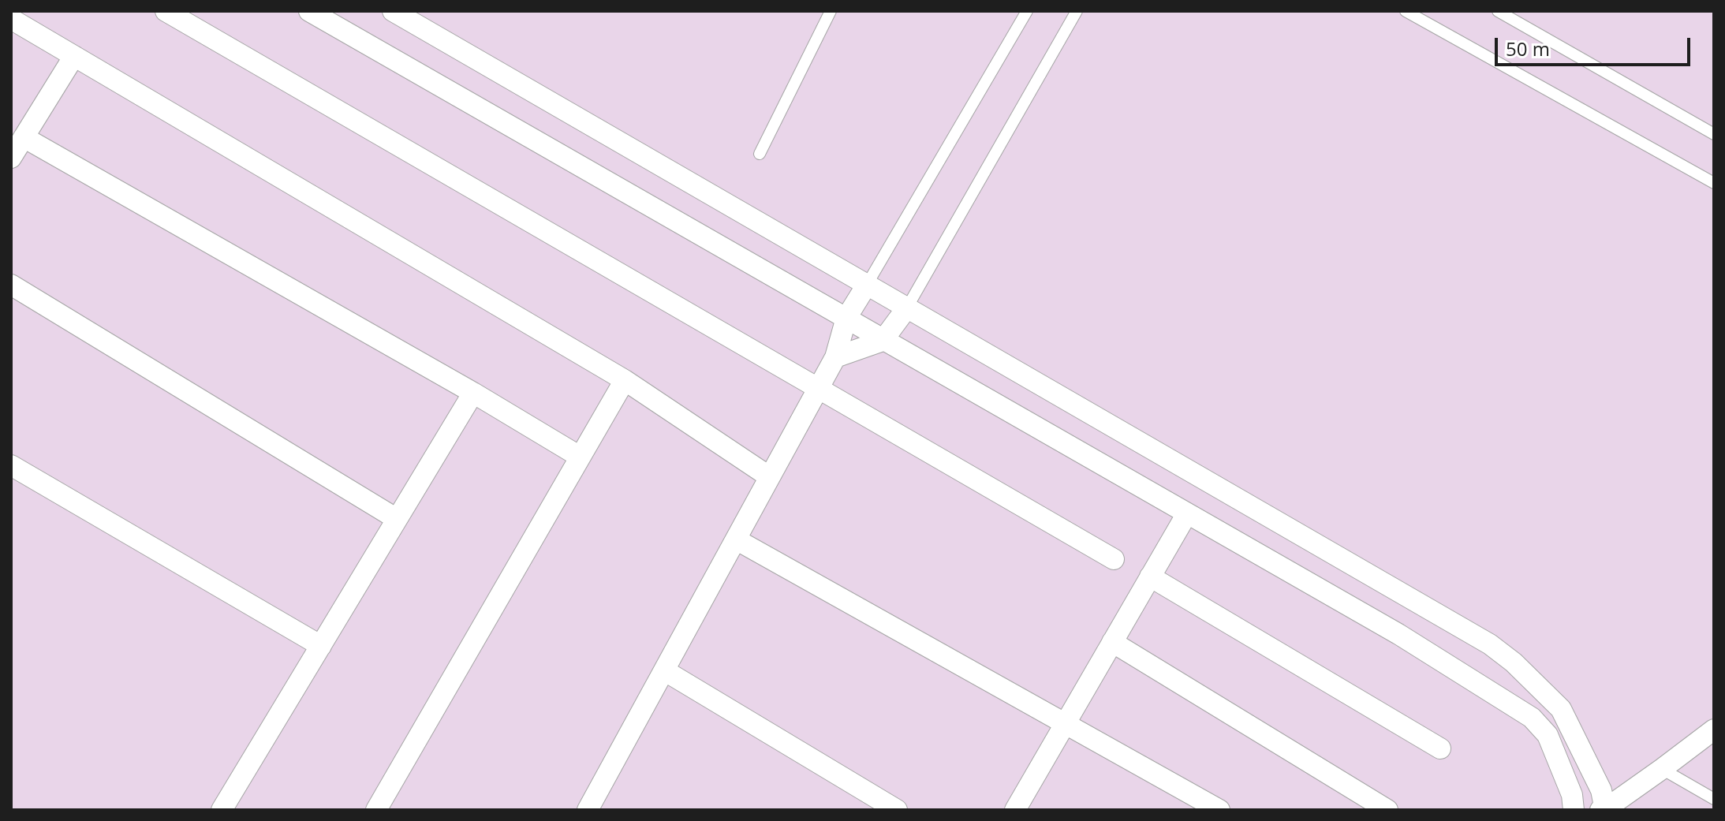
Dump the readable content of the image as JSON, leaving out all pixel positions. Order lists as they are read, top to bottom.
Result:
{
  "scale_bar": "50 m"
}
